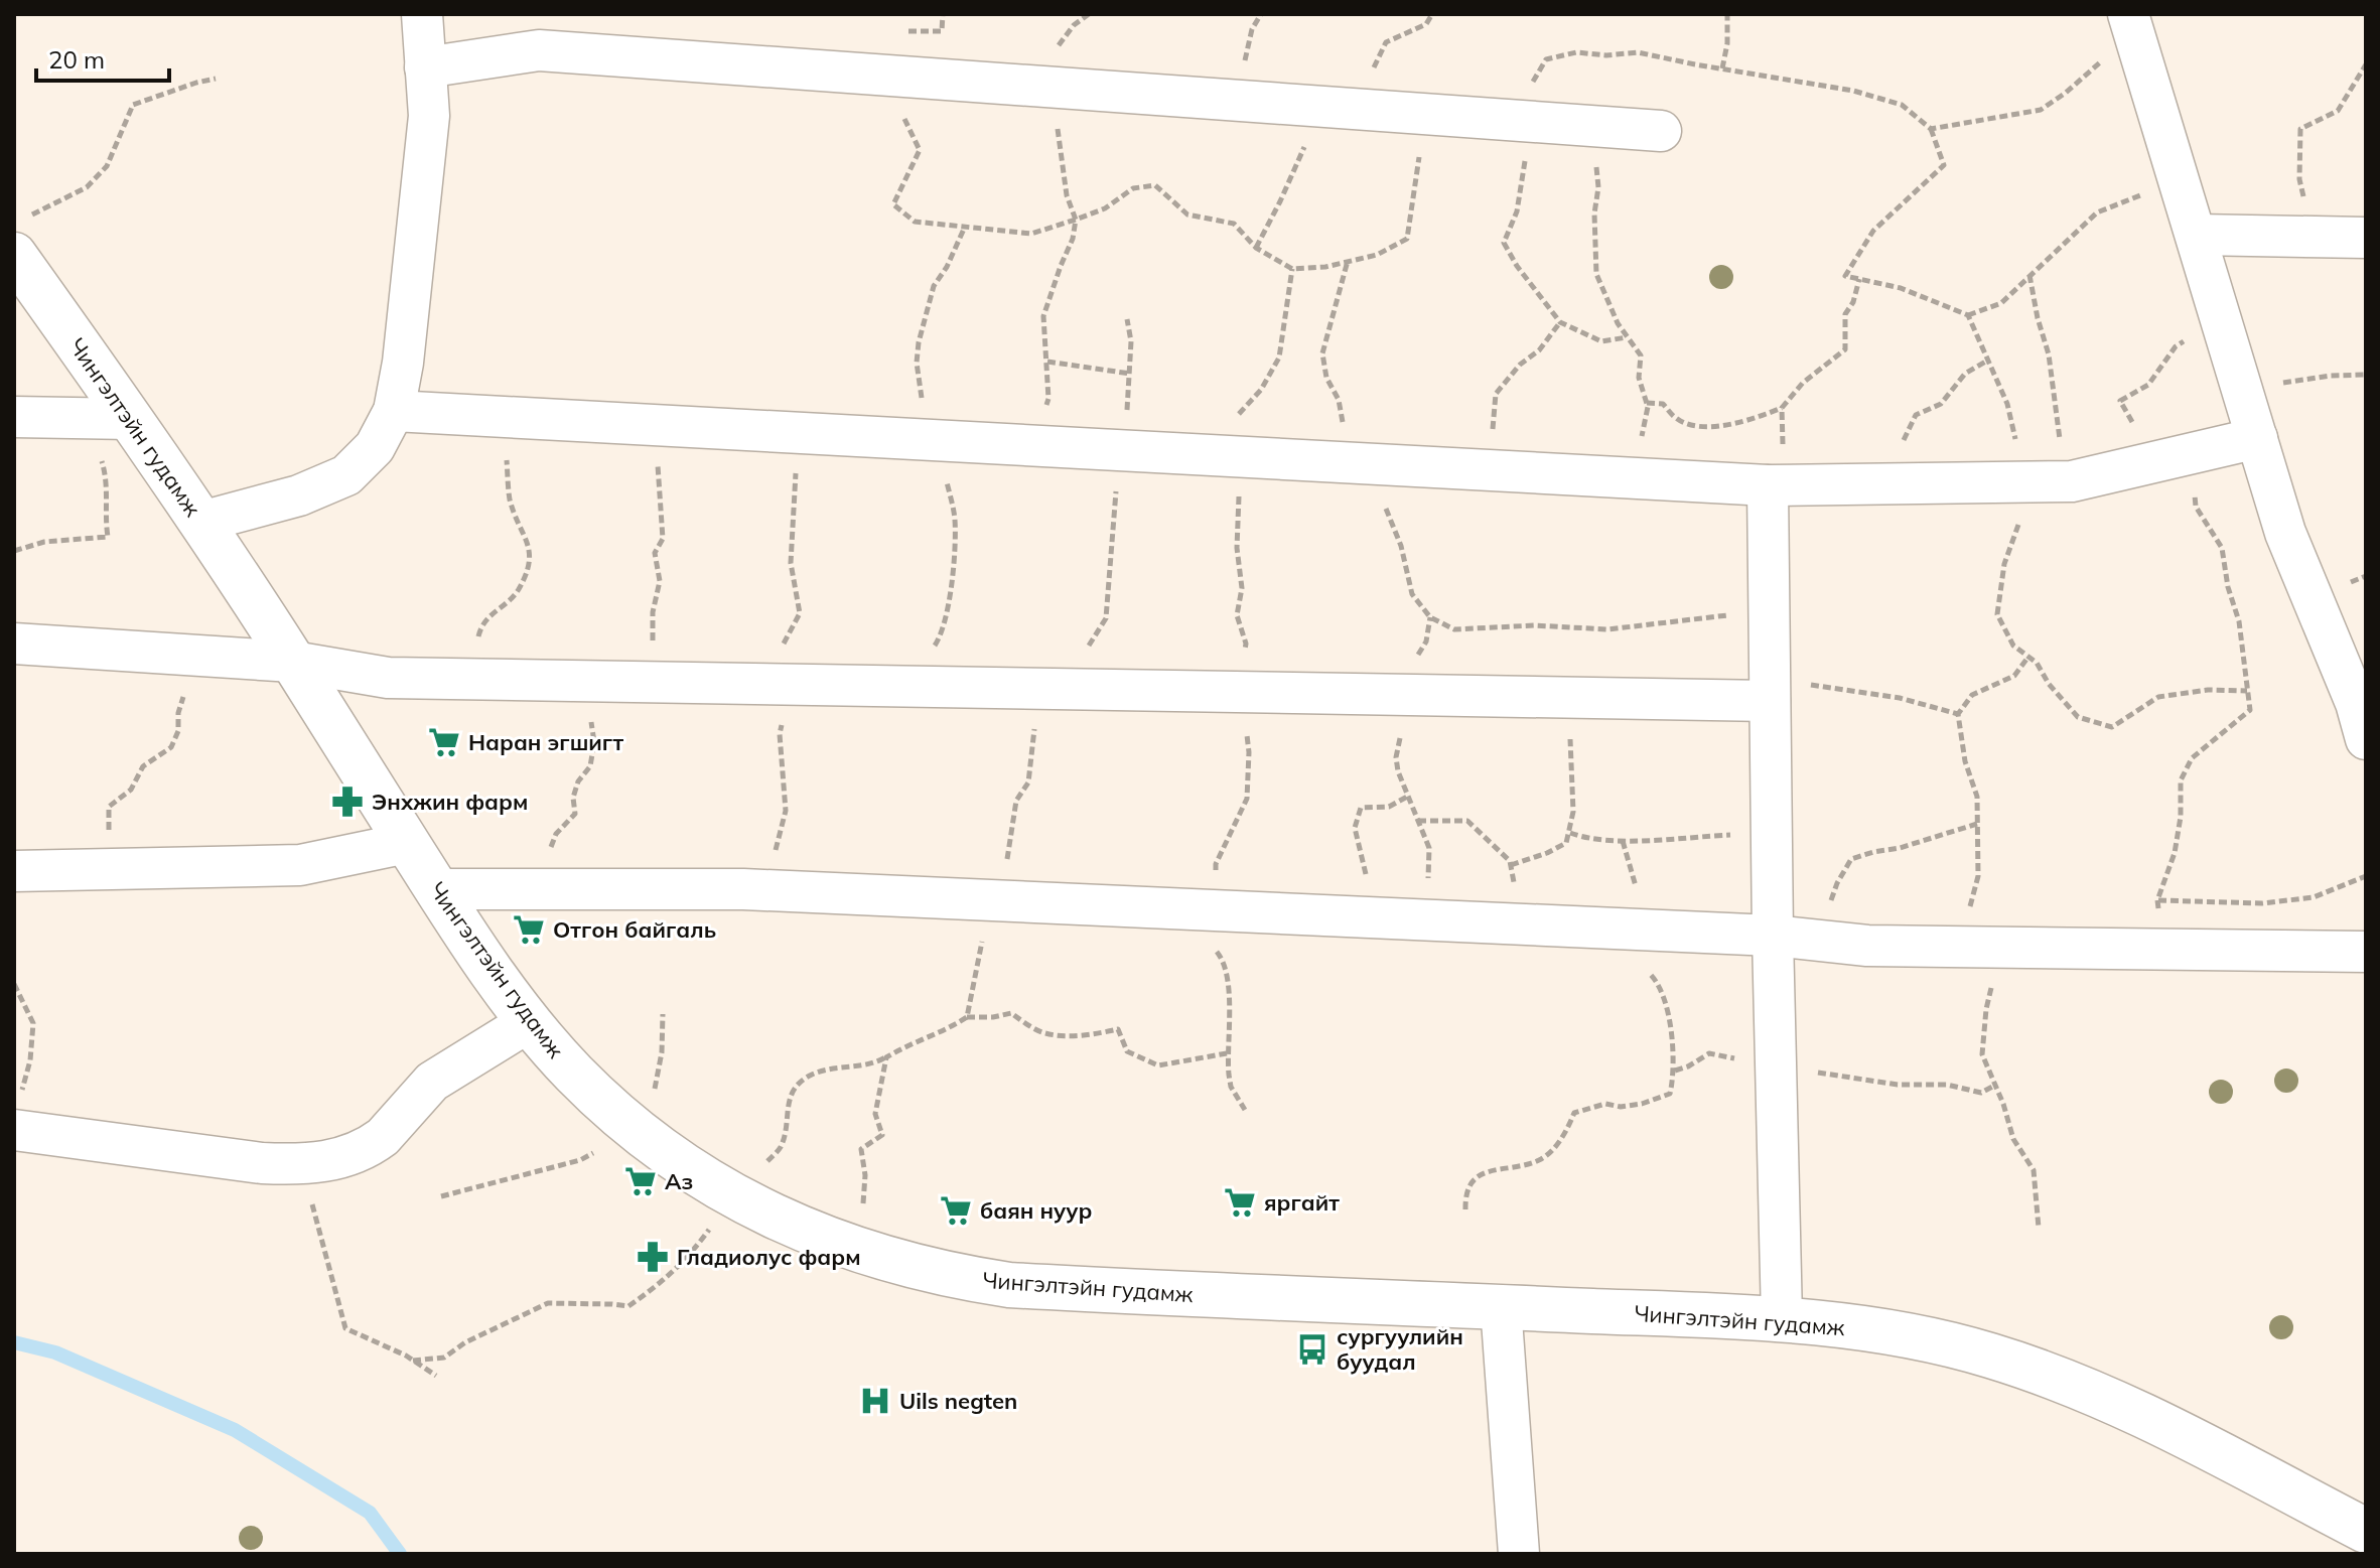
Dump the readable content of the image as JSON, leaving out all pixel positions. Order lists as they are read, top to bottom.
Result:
{
  "streets": {
    "main road": ["Чингэлтэйн гудамж"]
  },
  "places": {
    "supermarket": [
      "Наран эгшигт",
      "Отгон байгаль",
      "Аз",
      "яргайт",
      "баян нуур"
    ],
    "pharmacy": ["Энхжин фарм", "Гладиолус фарм"],
    "bus stop": ["сургуулийн буудал"],
    "hospital": ["Uils negten"]
  },
  "scale_bar": "20 m"
}
